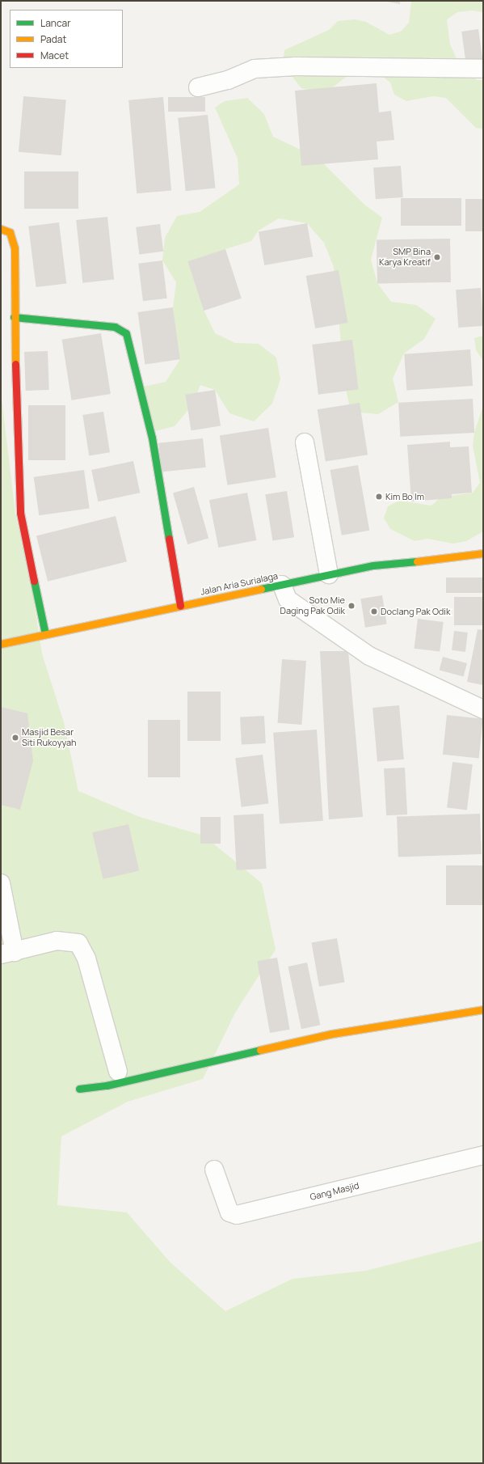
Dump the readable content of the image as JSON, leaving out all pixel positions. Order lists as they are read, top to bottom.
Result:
{
  "streets": {
    "street": ["Jalan Aria Surialaga", "Gang Masjid"]
  },
  "places": [
    "SMP Bina Karya Kreatif",
    "Kim Bo Im",
    "Soto Mie Daging Pak Odik",
    "Doclang Pak Odik",
    "Masjid Besar Siti Rukoyyah"
  ],
  "legend": ["Lancar", "Padat", "Macet"]
}
